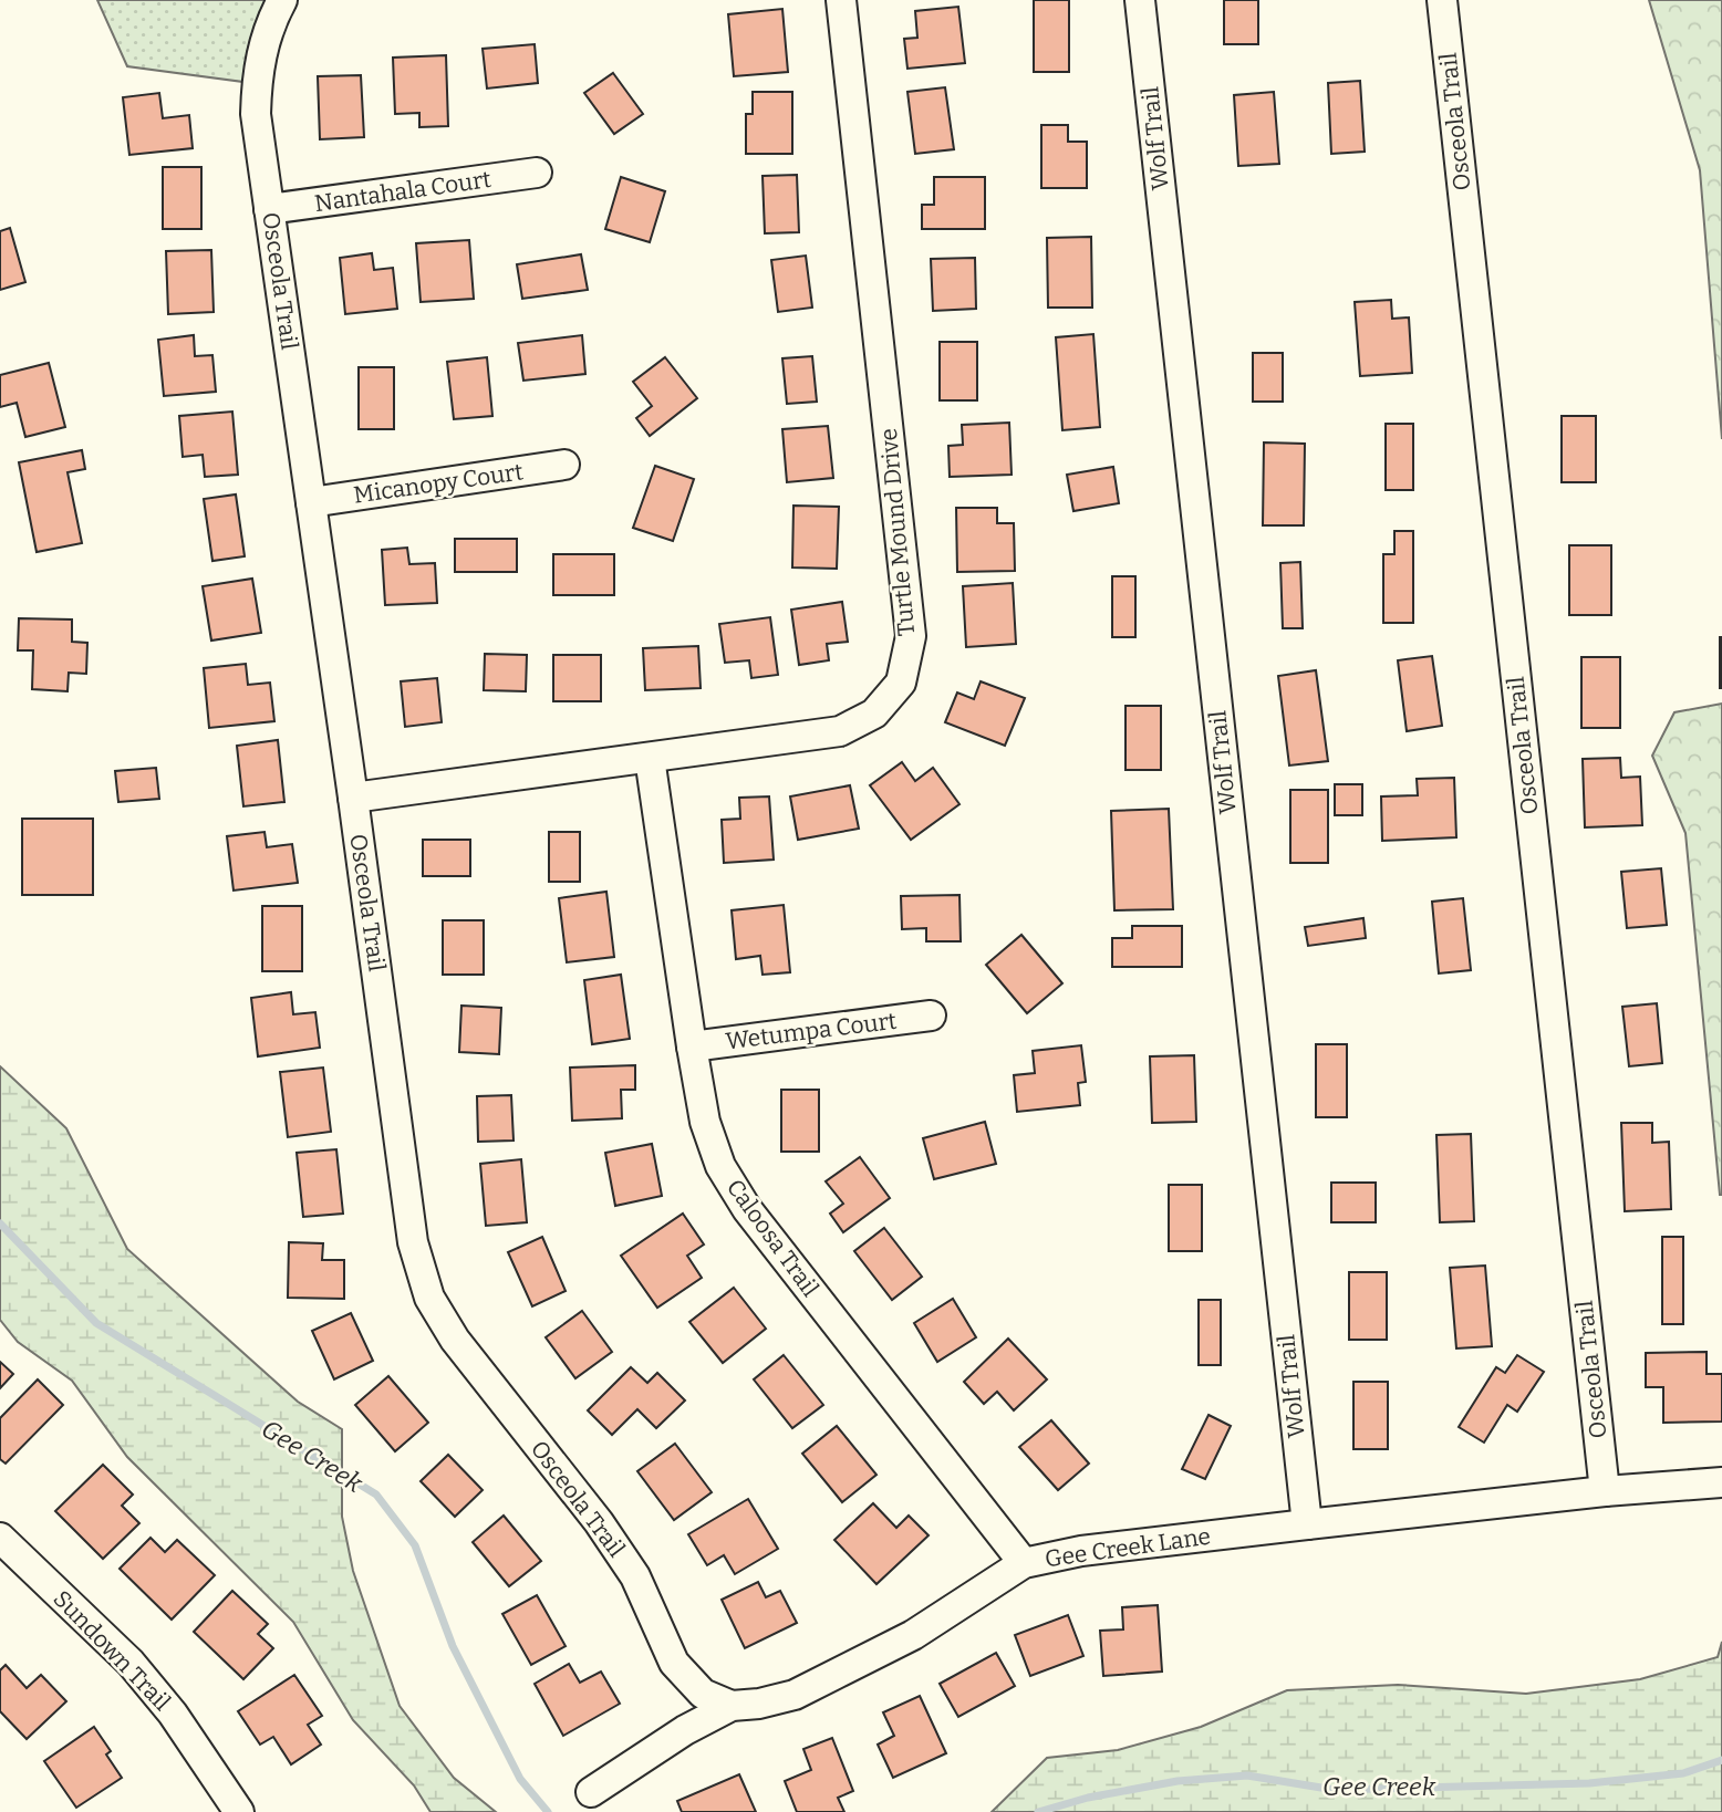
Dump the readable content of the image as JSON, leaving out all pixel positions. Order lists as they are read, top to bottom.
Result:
{
  "streets": {
    "street": [
      "Osceola Trail",
      "Wolf Trail",
      "Nantahala Court",
      "Micanopy Court",
      "Turtle Mound Drive",
      "Wetumpa Court",
      "Caloosa Trail",
      "Gee Creek Lane",
      "Sundown Trail"
    ]
  },
  "crossings": [
    ["Osceola Trail", "Nantahala Court"],
    ["Osceola Trail", "Micanopy Court"],
    ["Osceola Trail", "Turtle Mound Drive"],
    ["Osceola Trail", "Gee Creek Lane"],
    ["Wolf Trail", "Gee Creek Lane"],
    ["Turtle Mound Drive", "Caloosa Trail"],
    ["Wetumpa Court", "Caloosa Trail"],
    ["Caloosa Trail", "Gee Creek Lane"]
  ],
  "water": ["Gee Creek"]
}
